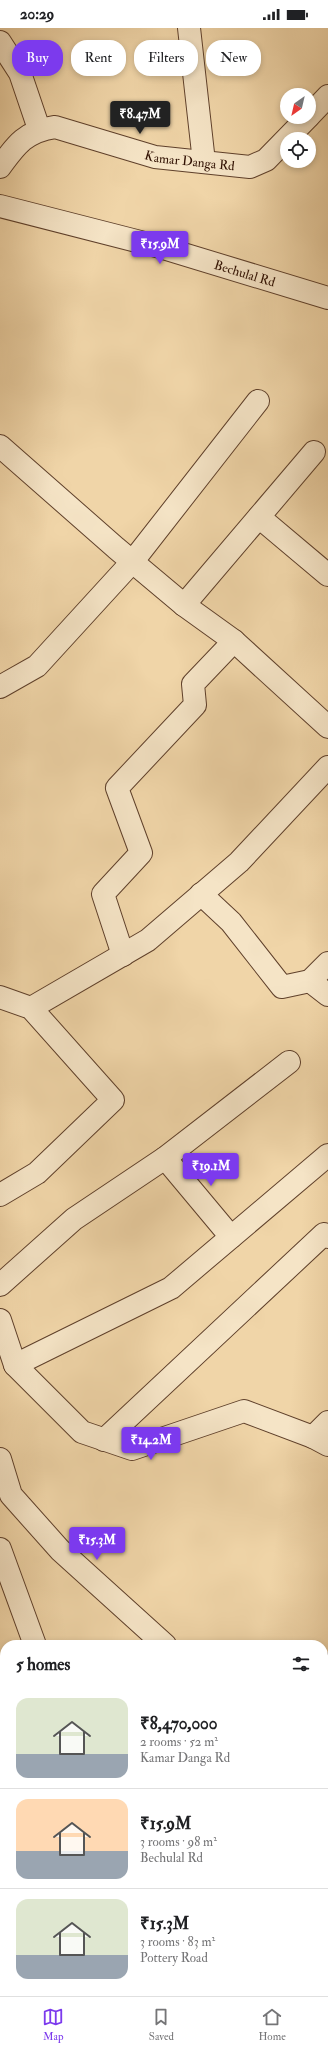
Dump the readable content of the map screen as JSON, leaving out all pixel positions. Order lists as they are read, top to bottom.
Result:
{
  "streets": {
    "street": ["Kamar Danga Rd", "Bechulal Rd"]
  },
  "north": "bottom left",
  "page": {
    "status": "20:29",
    "chip": [
      "Buy",
      "Rent",
      "Filters",
      "New"
    ],
    "price": [
      "₹8.47M",
      "₹15.9M",
      "₹19.1M",
      "₹14.2M",
      "₹15.3M"
    ],
    "heading": "5 homes",
    "list": [
      {
        "name": "₹8,470,000",
        "note": "2 rooms · 52 m² · Kamar Danga Rd"
      },
      {
        "name": "₹15.9M",
        "note": "3 rooms · 98 m² · Bechulal Rd"
      },
      {
        "name": "₹15.3M",
        "note": "3 rooms · 83 m² · Pottery Road"
      }
    ],
    "tabs": ["Map", "Saved", "Home"]
  }
}
